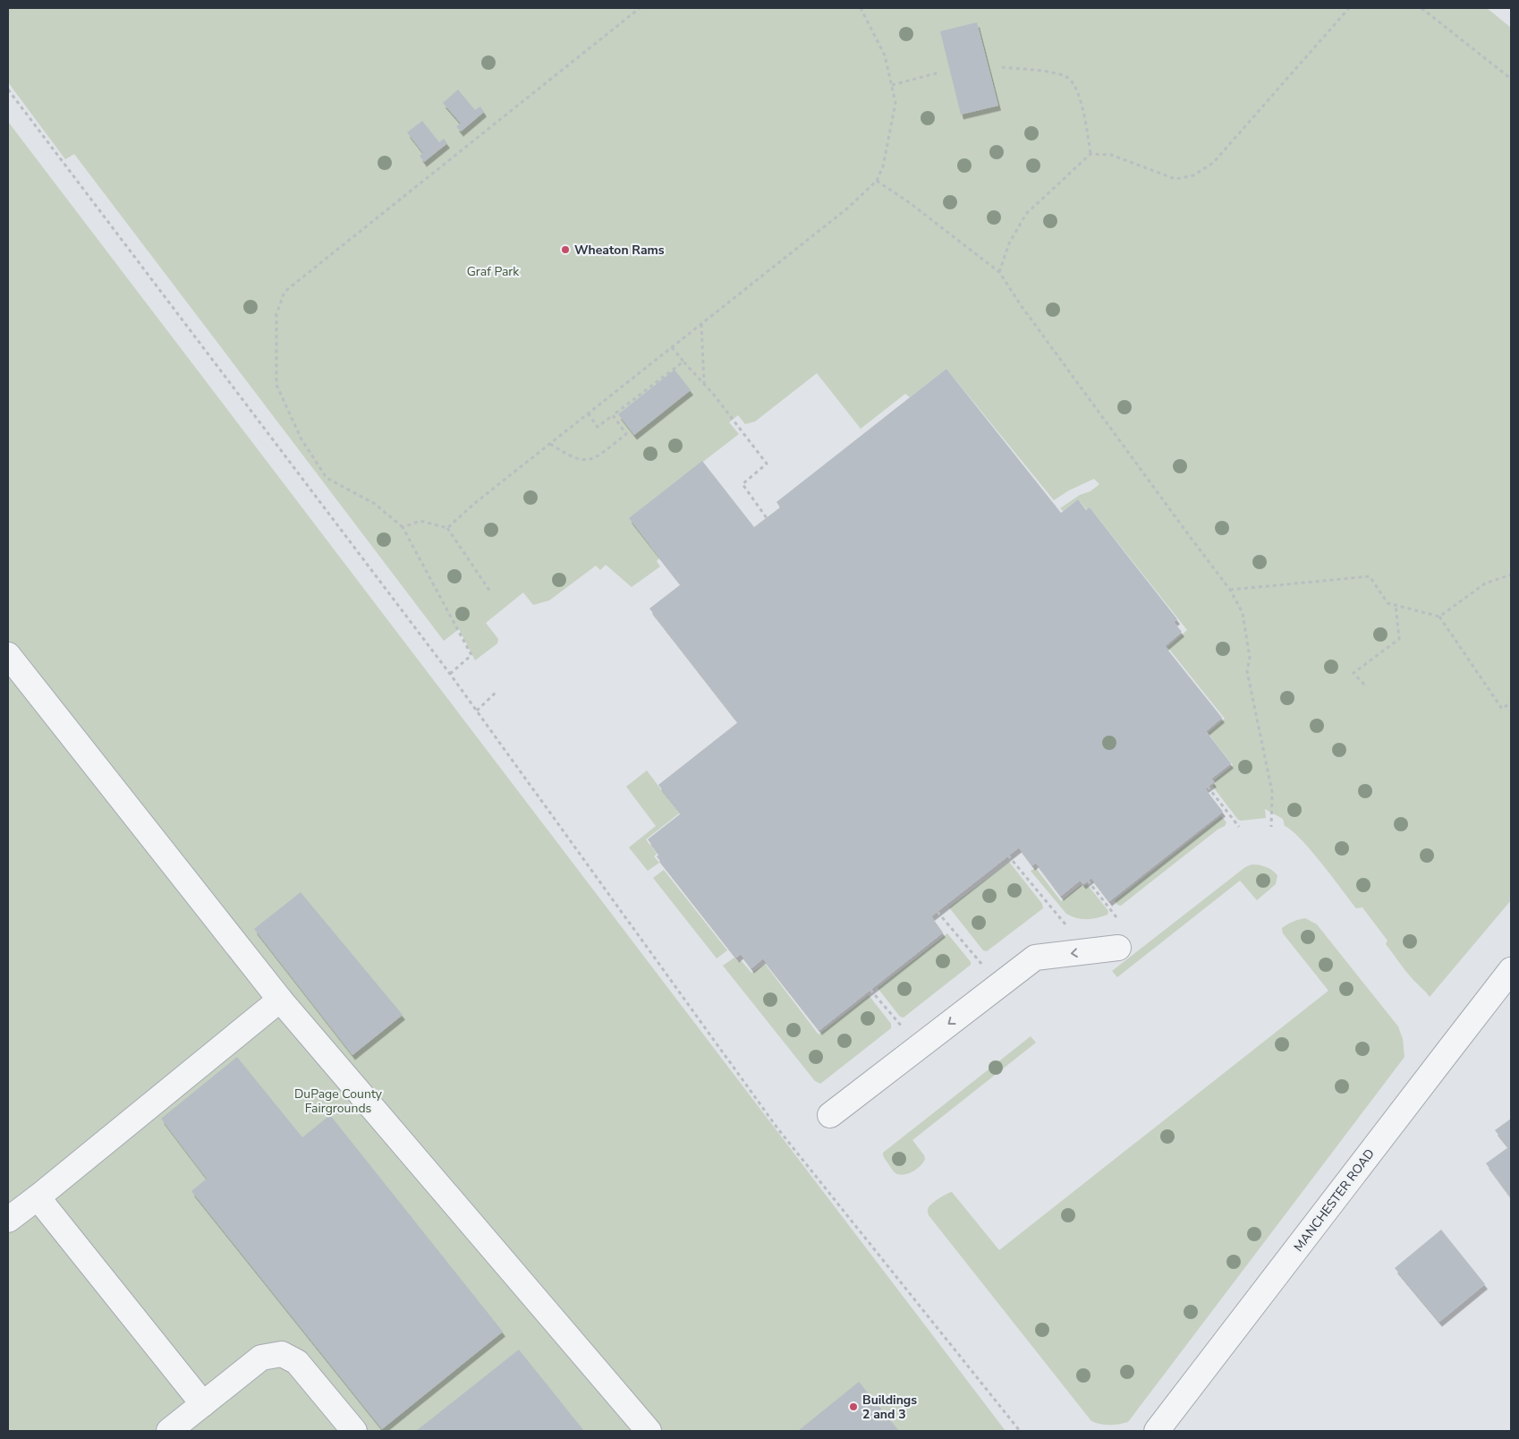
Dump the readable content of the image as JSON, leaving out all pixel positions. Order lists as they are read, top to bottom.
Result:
{
  "streets": {
    "street": ["MANCHESTER ROAD"]
  },
  "parks": ["Graf Park", "DuPage County Fairgrounds"],
  "places": ["Wheaton Rams", "Buildings 2 and 3"]
}
